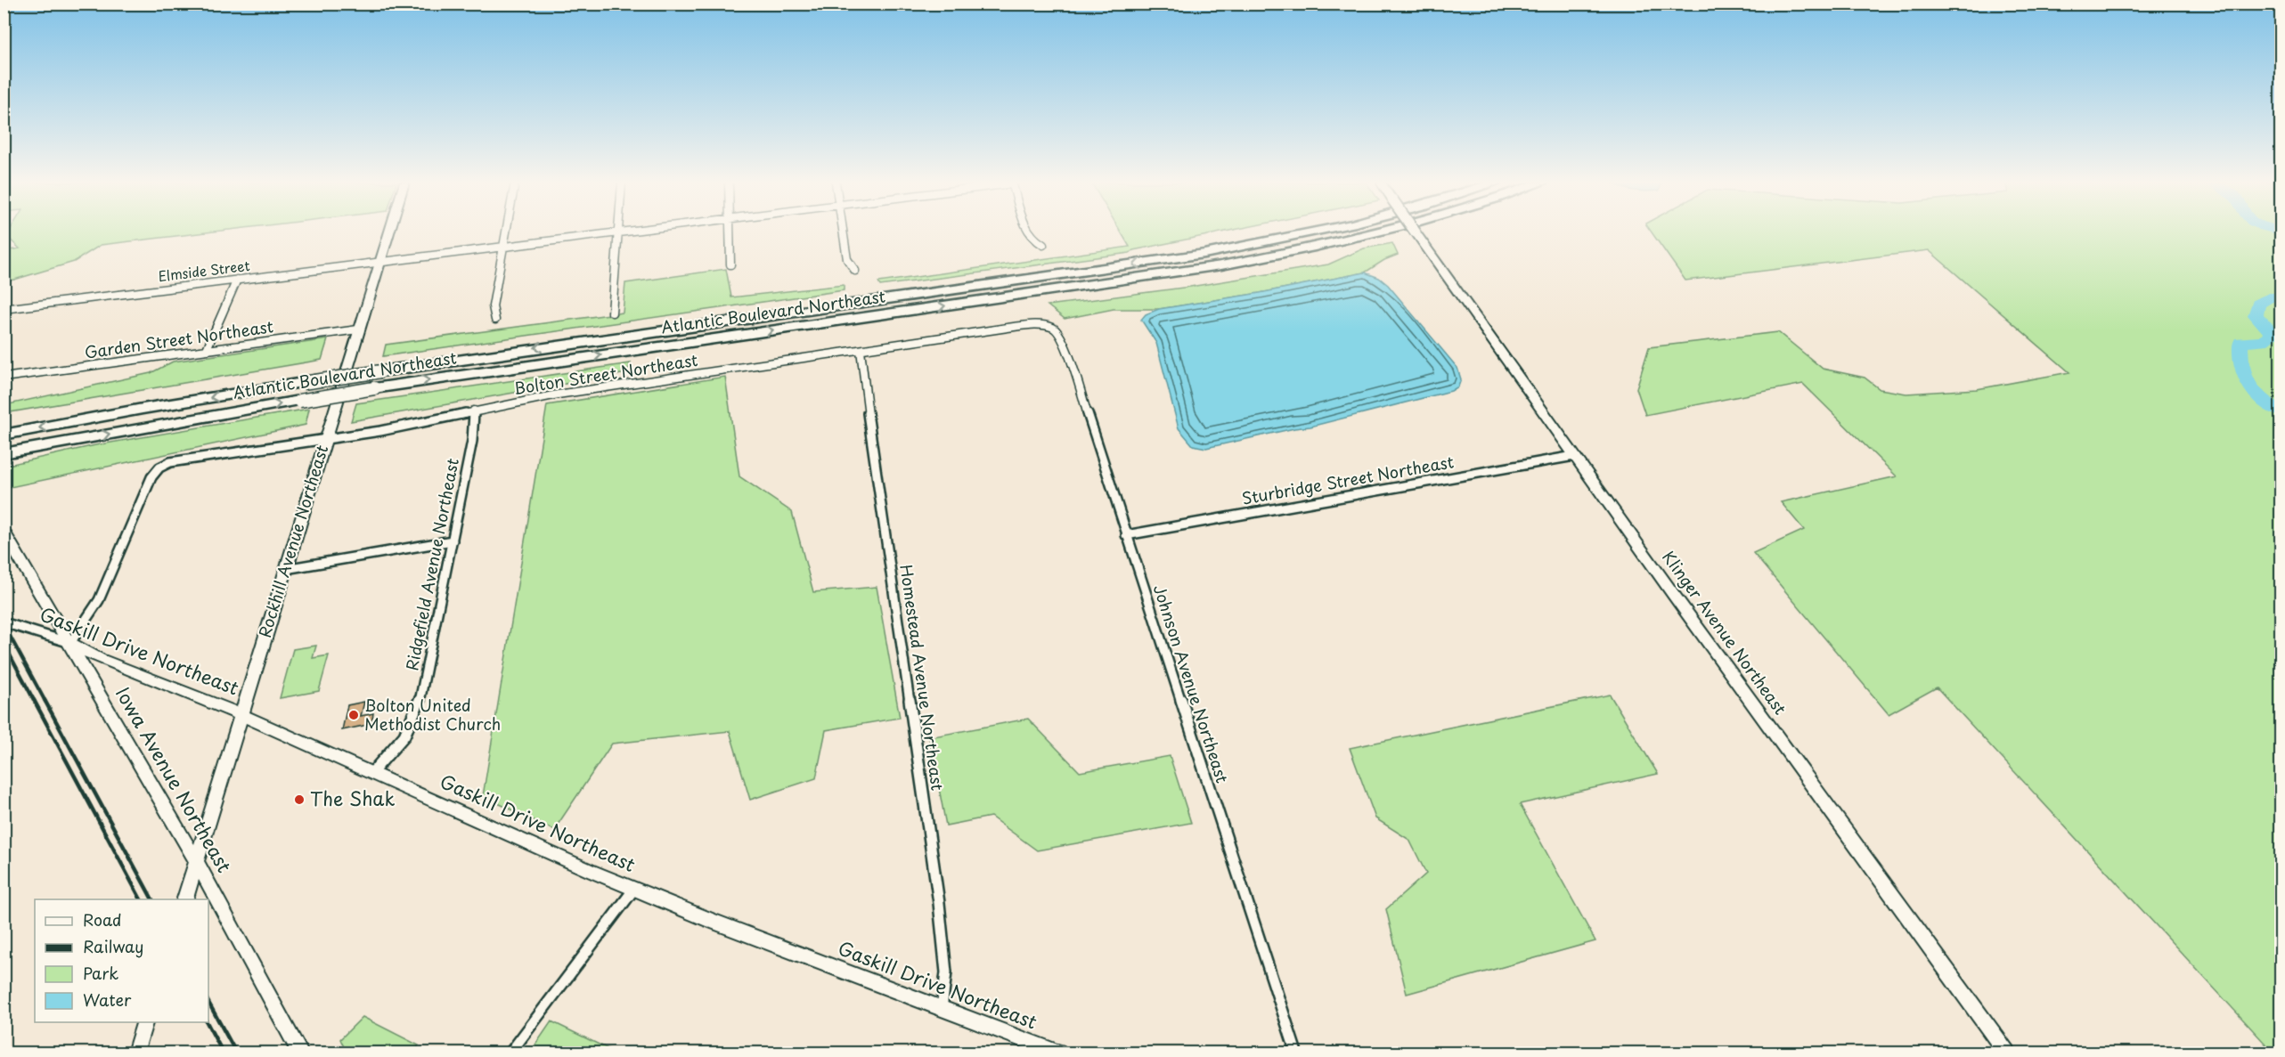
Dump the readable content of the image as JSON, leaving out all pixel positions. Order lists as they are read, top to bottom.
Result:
{
  "streets": {
    "highway": ["Atlantic Boulevard Northeast"],
    "street": [
      "Elmside Street",
      "Garden Street Northeast",
      "Bolton Street Northeast",
      "Sturbridge Street Northeast",
      "Rockhill Avenue Northeast",
      "Ridgefield Avenue Northeast",
      "Klinger Avenue Northeast",
      "Gaskill Drive Northeast",
      "Homestead Avenue Northeast",
      "Johnson Avenue Northeast",
      "Iowa Avenue Northeast"
    ]
  },
  "crossings": [
    ["Elmside Street", "Rockhill Avenue Northeast"],
    ["Garden Street Northeast", "Rockhill Avenue Northeast"],
    ["Bolton Street Northeast", "Rockhill Avenue Northeast"],
    ["Bolton Street Northeast", "Ridgefield Avenue Northeast"],
    ["Bolton Street Northeast", "Gaskill Drive Northeast"],
    ["Bolton Street Northeast", "Homestead Avenue Northeast"],
    ["Bolton Street Northeast", "Johnson Avenue Northeast"],
    ["Bolton Street Northeast", "Iowa Avenue Northeast"],
    ["Sturbridge Street Northeast", "Klinger Avenue Northeast"],
    ["Sturbridge Street Northeast", "Johnson Avenue Northeast"],
    ["Rockhill Avenue Northeast", "Gaskill Drive Northeast"],
    ["Rockhill Avenue Northeast", "Iowa Avenue Northeast"],
    ["Ridgefield Avenue Northeast", "Gaskill Drive Northeast"],
    ["Gaskill Drive Northeast", "Homestead Avenue Northeast"],
    ["Gaskill Drive Northeast", "Iowa Avenue Northeast"]
  ],
  "places": ["Bolton United Methodist Church", "The Shak"],
  "legend": [
    "Road",
    "Railway",
    "Park",
    "Water"
  ]
}
